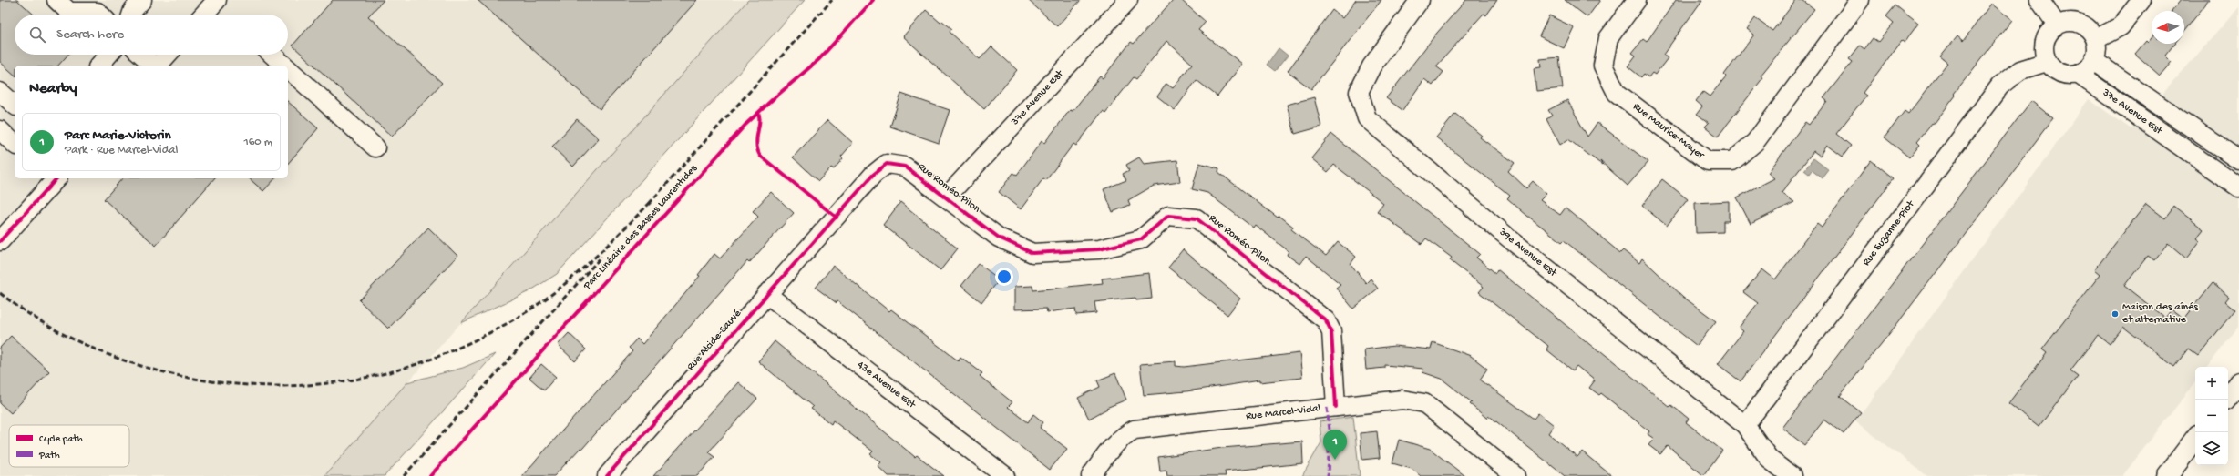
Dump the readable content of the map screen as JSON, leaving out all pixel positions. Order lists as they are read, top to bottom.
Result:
{
  "streets": {
    "street": [
      "37e Avenue Est",
      "Rue Maurice-Mayer",
      "Rue Roméo-Pilon",
      "Rue Suzanne-Piot",
      "39e Avenue Est",
      "Rue Alcide-Sauvé",
      "43e Avenue Est",
      "Rue Marcel-Vidal"
    ],
    "cycle path": ["Parc Linéaire des Basses Laurentides"]
  },
  "crossings": [
    ["37e Avenue Est", "Rue Roméo-Pilon"],
    ["37e Avenue Est", "Rue Suzanne-Piot"],
    ["Rue Roméo-Pilon", "Rue Alcide-Sauvé"],
    ["Rue Roméo-Pilon", "Rue Marcel-Vidal"],
    ["Rue Suzanne-Piot", "39e Avenue Est"],
    ["Rue Alcide-Sauvé", "43e Avenue Est"]
  ],
  "places": ["Maison des aînés et alternative"],
  "legend": ["Cycle path", "Path"],
  "north": "left",
  "page": {
    "search": "Search here",
    "heading": "Nearby",
    "list": [
      {
        "mark": "1",
        "name": "Parc Marie-Victorin",
        "note": "Park · Rue Marcel-Vidal",
        "value": "160 m"
      }
    ],
    "map_buttons": ["+", "−"],
    "pins": "1"
  }
}
